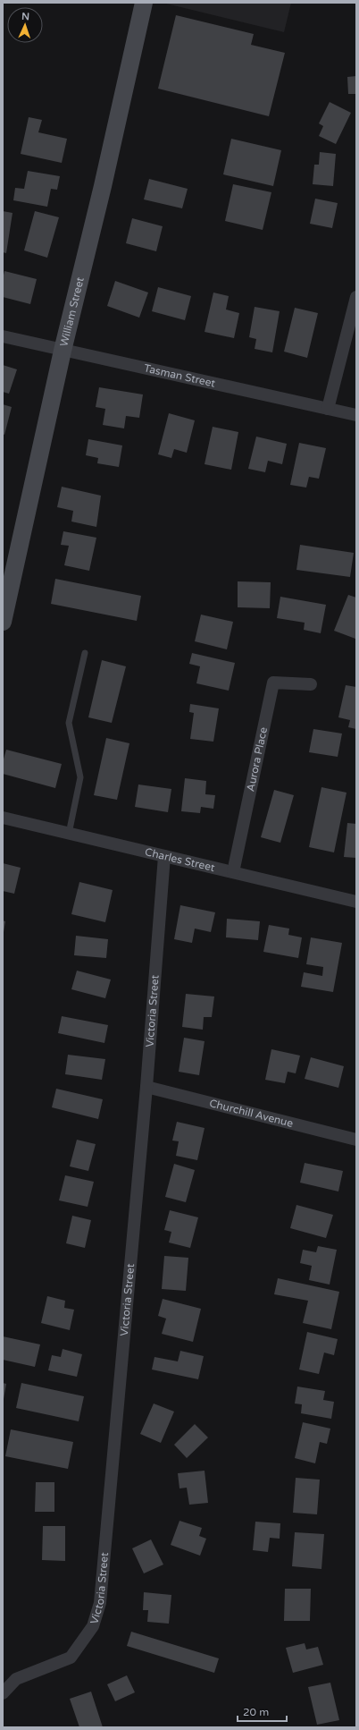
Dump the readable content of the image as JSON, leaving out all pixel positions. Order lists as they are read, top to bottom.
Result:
{
  "streets": {
    "main road": ["William Street"],
    "street": [
      "Tasman Street",
      "Aurora Place",
      "Charles Street",
      "Victoria Street",
      "Churchill Avenue"
    ]
  },
  "crossings": [
    ["William Street", "Tasman Street"],
    ["Aurora Place", "Charles Street"],
    ["Charles Street", "Victoria Street"],
    ["Victoria Street", "Churchill Avenue"]
  ],
  "scale_bar": "20 m",
  "north": "top"
}
